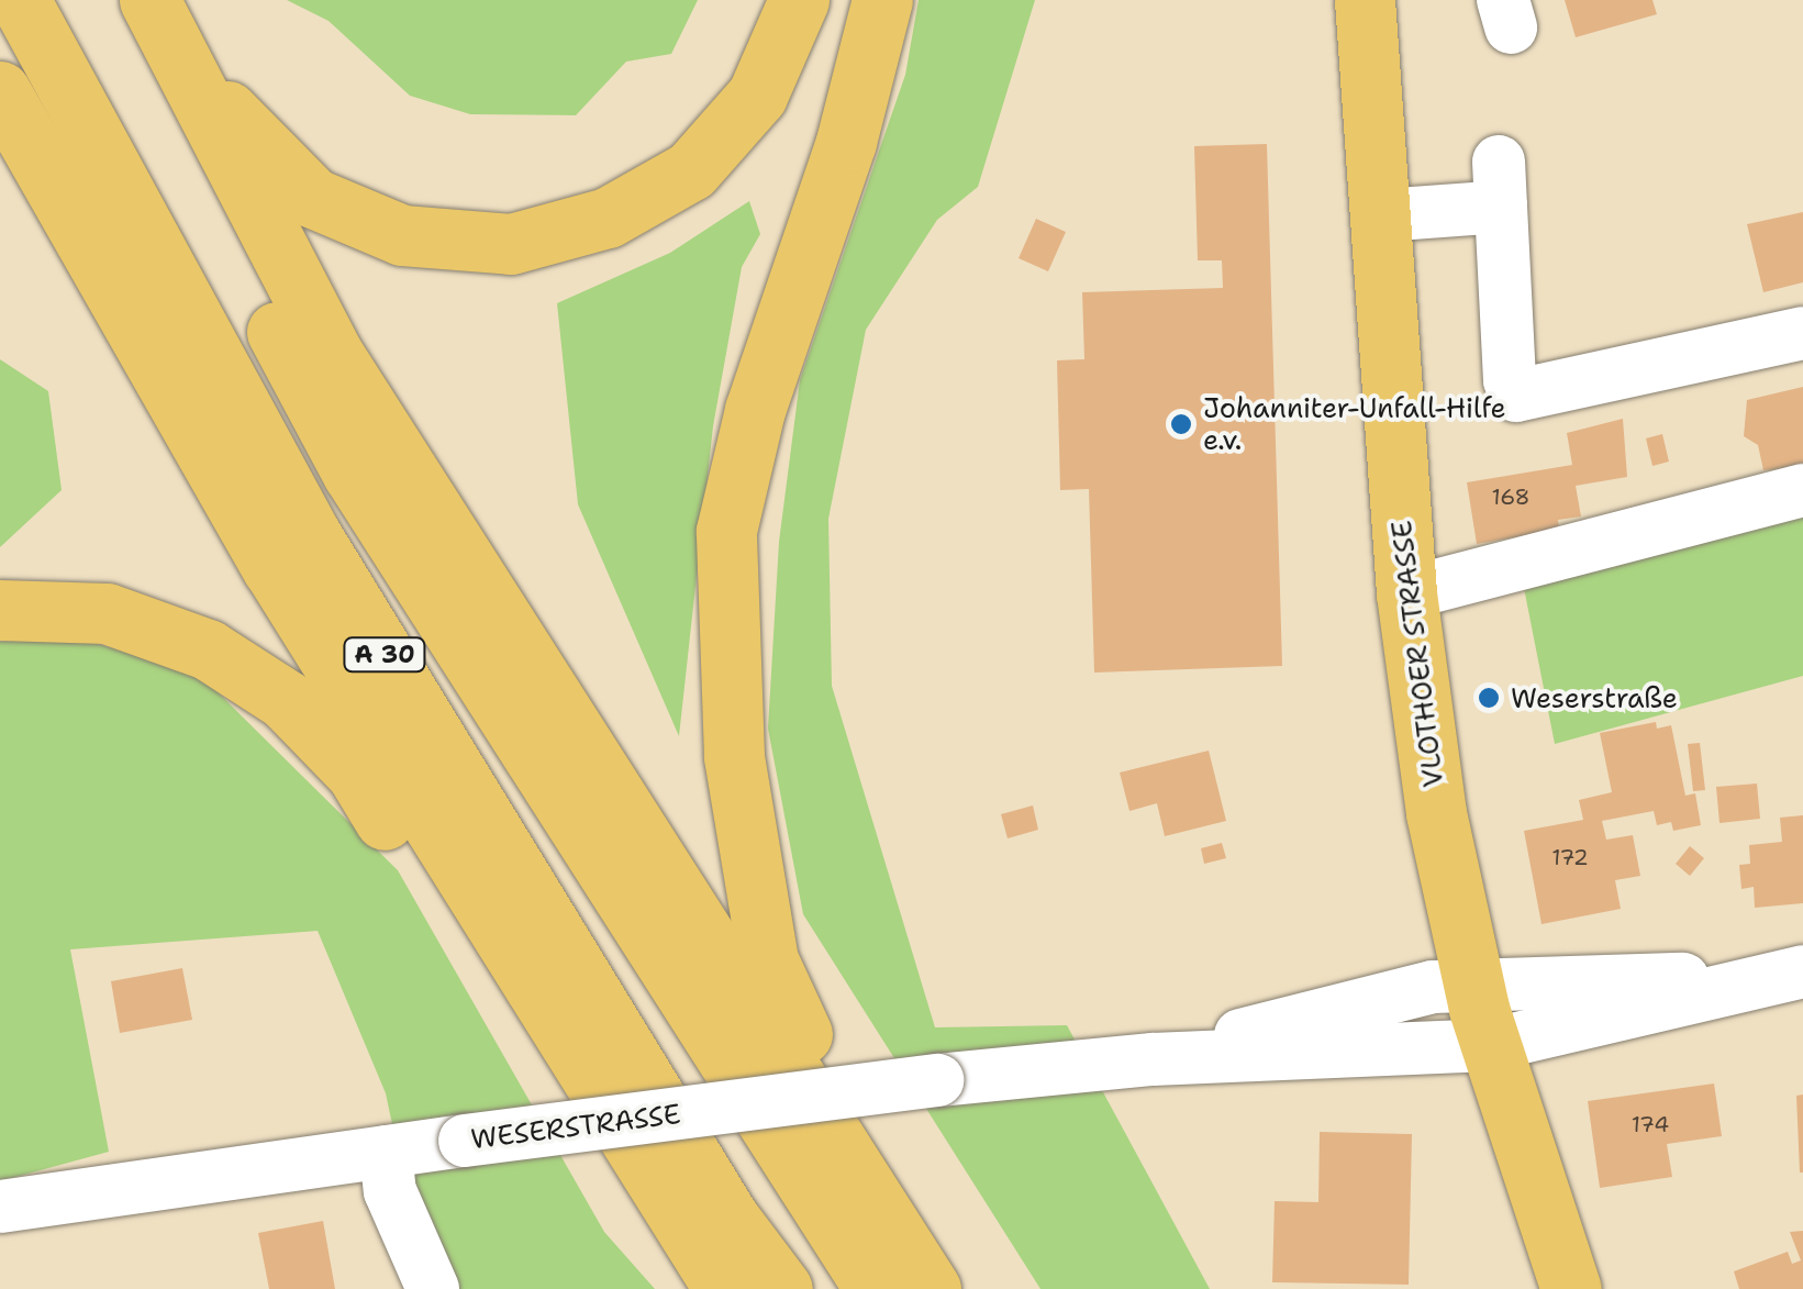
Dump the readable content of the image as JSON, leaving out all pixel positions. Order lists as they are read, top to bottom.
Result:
{
  "streets": {
    "main road": ["VLOTHOER STRASSE", "A 30"],
    "street": ["WESERSTRASSE"]
  },
  "crossings": [
    ["VLOTHOER STRASSE", "WESERSTRASSE"]
  ],
  "places": ["Johanniter-Unfall-Hilfe e.v.", "Weserstraße"],
  "house_numbers": ["168", "172", "174"]
}
